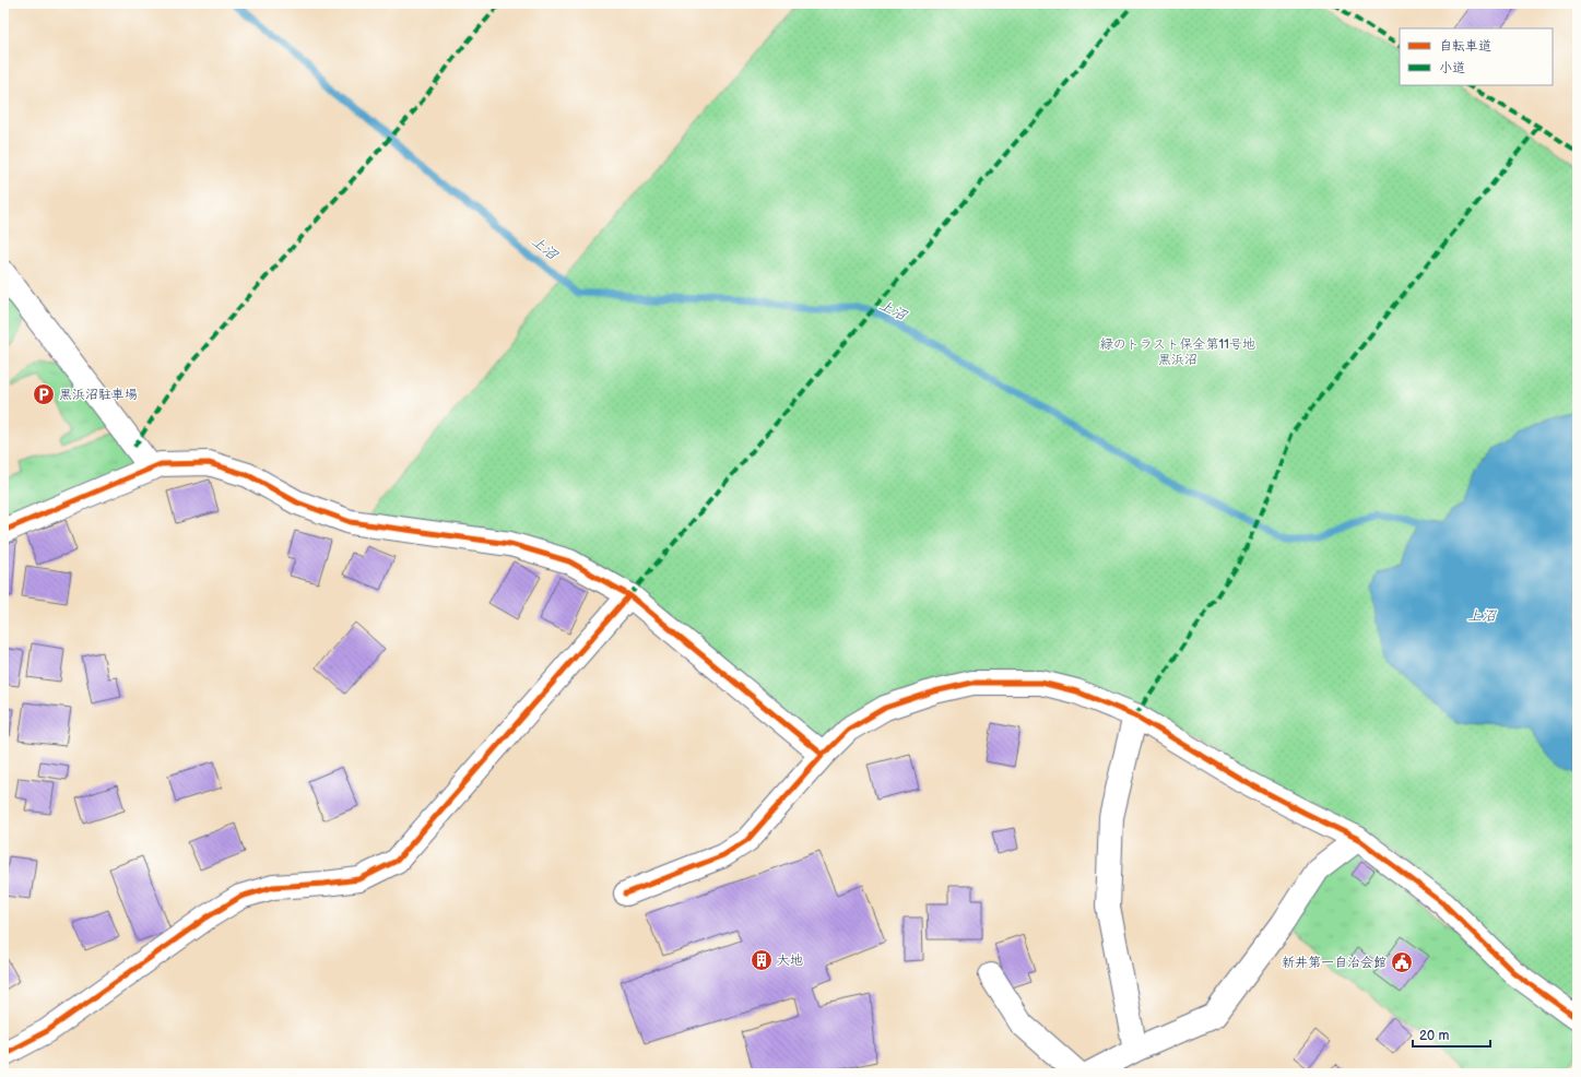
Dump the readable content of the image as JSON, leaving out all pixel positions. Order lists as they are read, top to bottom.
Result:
{
  "water": ["上沼"],
  "parks": ["緑のトラスト保全第11号地 黒浜沼"],
  "places": {
    "parking": ["黒浜沼駐車場"],
    "building": ["大地"],
    "public building": ["新井第一自治会館"]
  },
  "legend": ["自転車道", "小道"],
  "scale_bar": "20 m"
}
